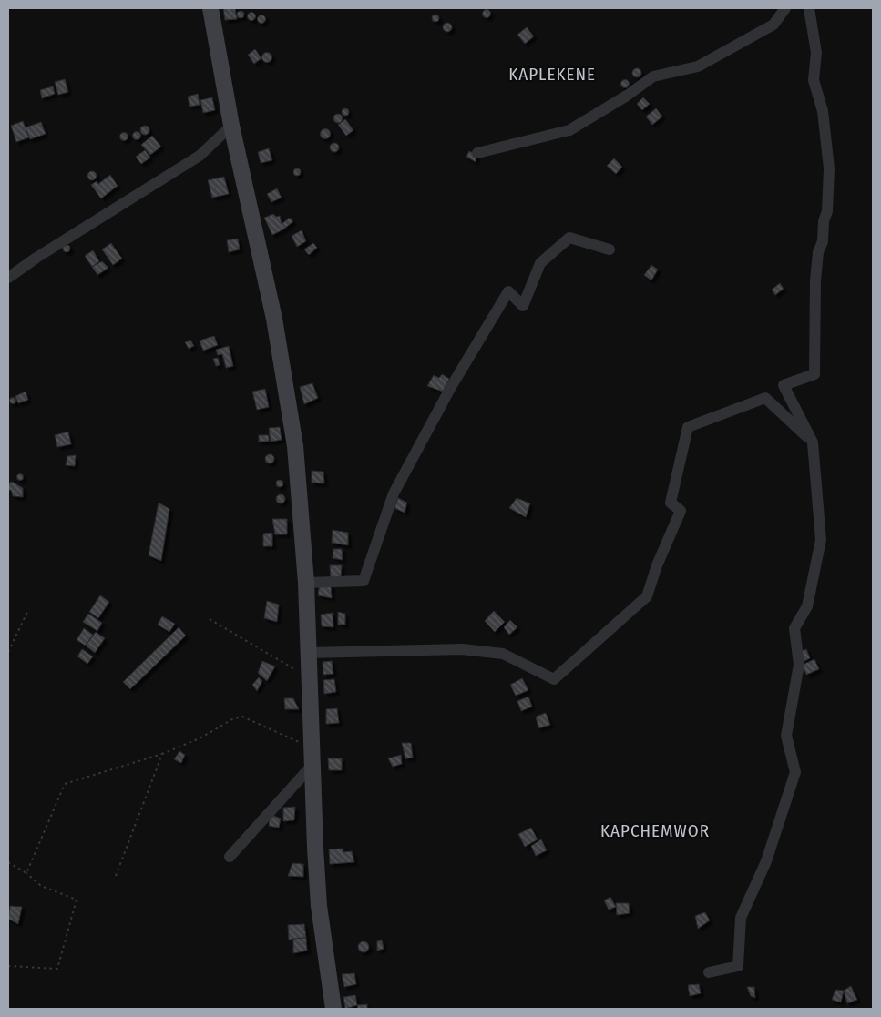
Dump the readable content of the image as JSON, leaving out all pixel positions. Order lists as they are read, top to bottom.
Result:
{
  "districts": ["KAPLEKENE", "KAPCHEMWOR"]
}
